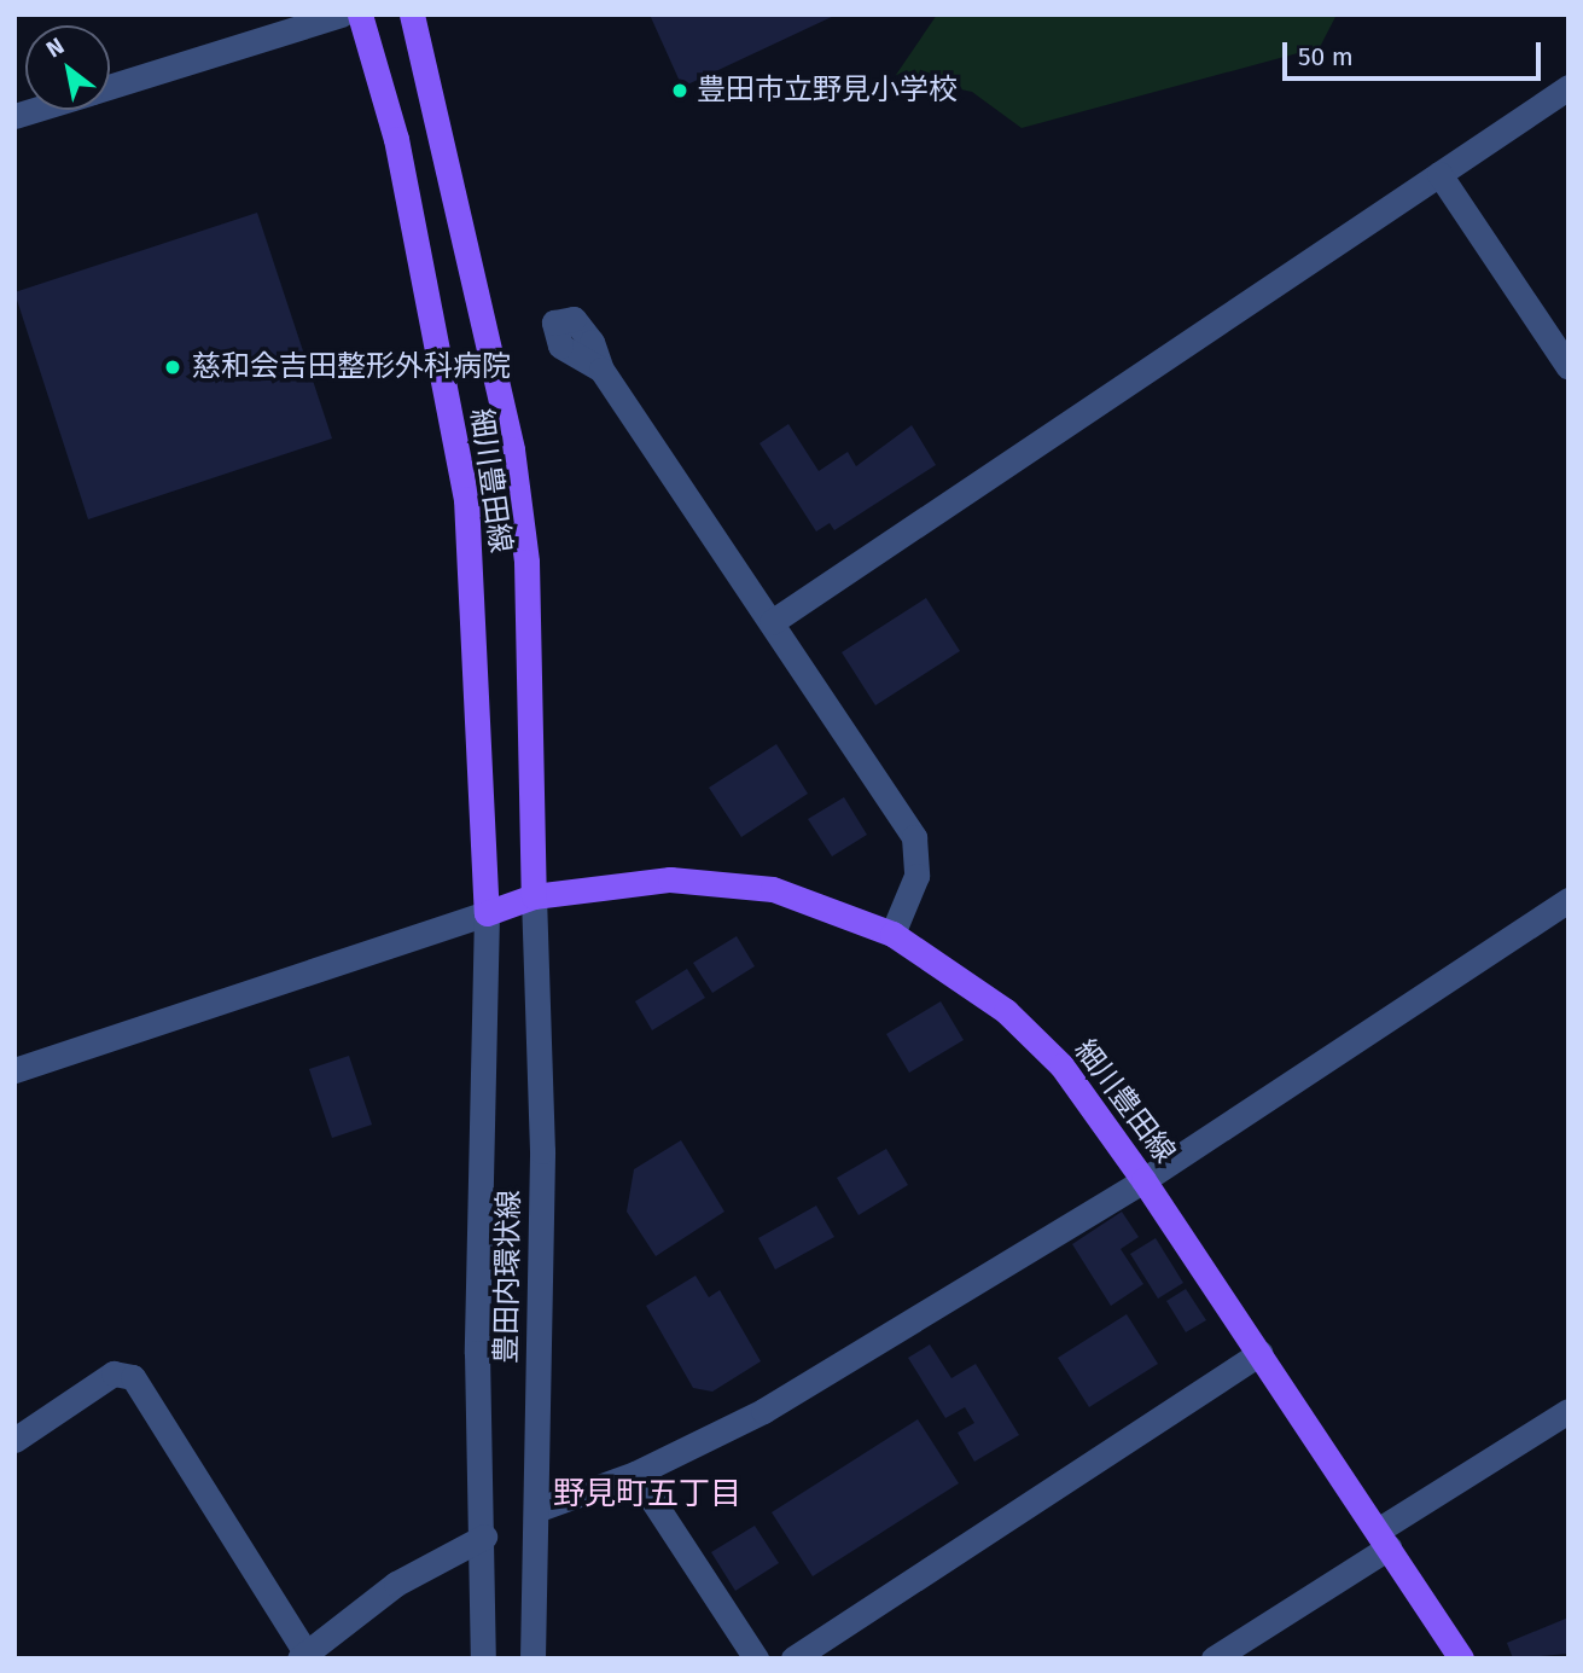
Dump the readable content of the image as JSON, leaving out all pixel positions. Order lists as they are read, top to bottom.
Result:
{
  "streets": {
    "main road": ["細川豊田線"],
    "street": ["豊田内環状線"]
  },
  "crossings": [
    ["細川豊田線", "豊田内環状線"]
  ],
  "districts": ["野見町五丁目"],
  "places": ["豊田市立野見小学校", "慈和会吉田整形外科病院"],
  "scale_bar": "50 m",
  "north": "top left"
}
